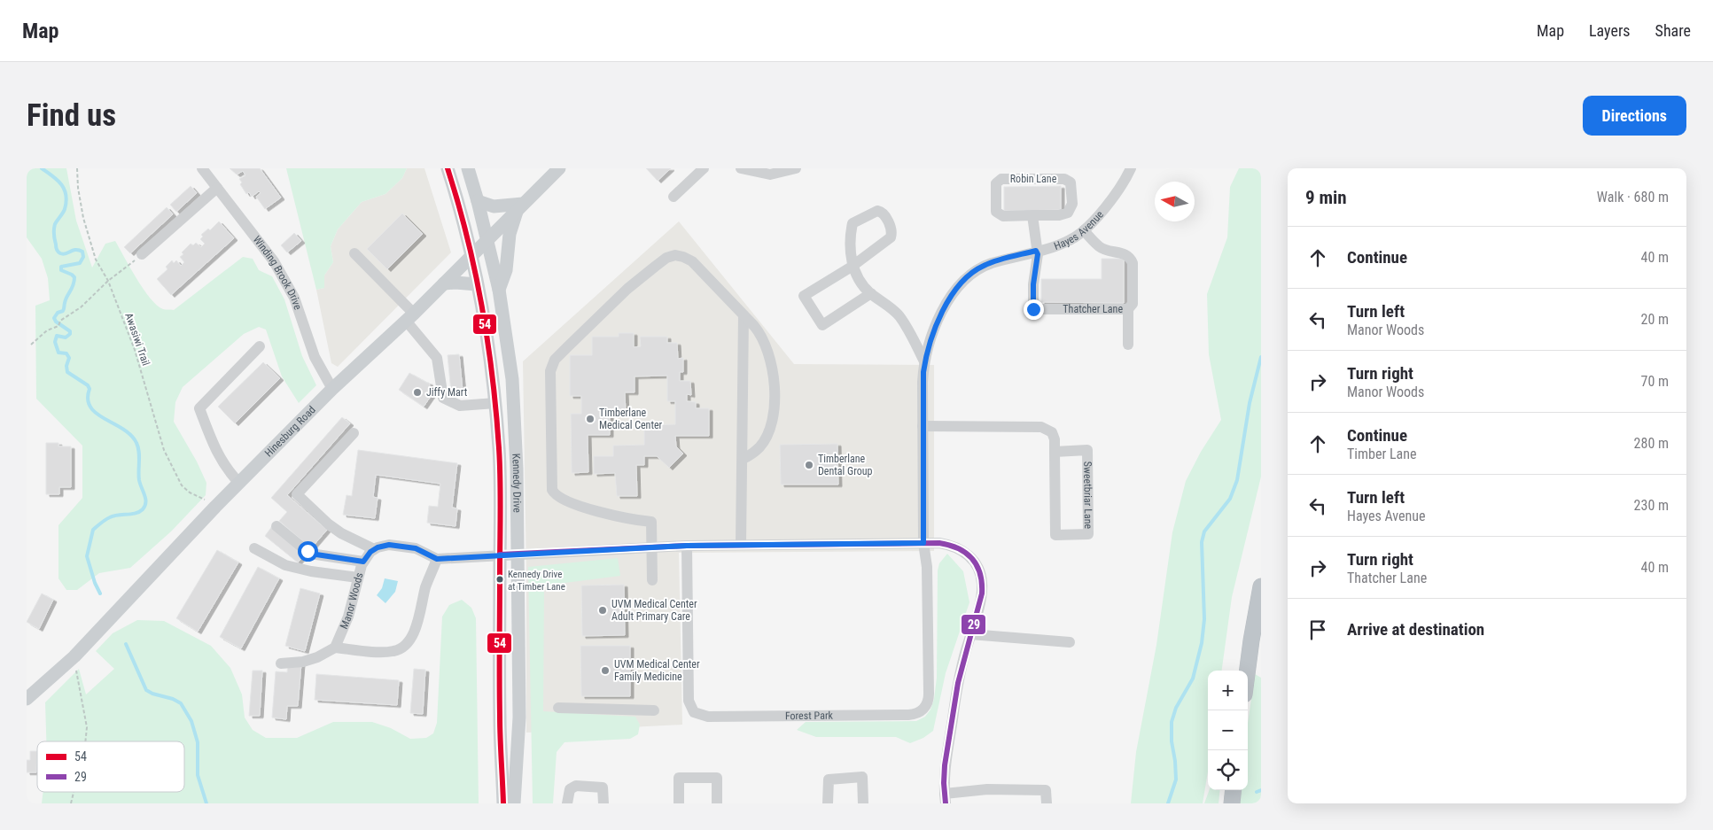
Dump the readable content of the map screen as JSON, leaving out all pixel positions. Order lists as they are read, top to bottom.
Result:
{
  "streets": {
    "main road": ["Hinesburg Road", "Kennedy Drive"],
    "street": [
      "Robin Lane",
      "Hayes Avenue",
      "Winding Brook Drive",
      "Thatcher Lane",
      "Sweetbriar Lane",
      "Manor Woods",
      "Forest Park"
    ],
    "path": ["Awasiwi Trail"]
  },
  "crossings": [
    ["Hayes Avenue", "Thatcher Lane"],
    ["Hayes Avenue", "Sweetbriar Lane"],
    ["Hayes Avenue", "Forest Park"],
    ["Winding Brook Drive", "Hinesburg Road"],
    ["Hinesburg Road", "Kennedy Drive"]
  ],
  "places": [
    "Jiffy Mart",
    "Timberlane Medical Center",
    "Timberlane Dental Group",
    "Kennedy Drive at Timber Lane",
    "UVM Medical Center Adult Primary Care",
    "UVM Medical Center Family Medicine"
  ],
  "lines": ["transit line 54", "transit line 29"],
  "legend": ["54", "29"],
  "north": "left",
  "page": {
    "header": "Map",
    "nav": ["Map", "Layers", "Share"],
    "buttons": "Directions",
    "title": "Find us",
    "heading": ["9 min", "Walk · 680 m"],
    "list": [
      ["Continue", "40 m"],
      ["Turn left", "Manor Woods", "20 m"],
      ["Turn right", "Manor Woods", "70 m"],
      ["Continue", "Timber Lane", "280 m"],
      ["Turn left", "Hayes Avenue", "230 m"],
      ["Turn right", "Thatcher Lane", "40 m"],
      "Arrive at destination"
    ],
    "map_buttons": ["+", "−"]
  }
}
